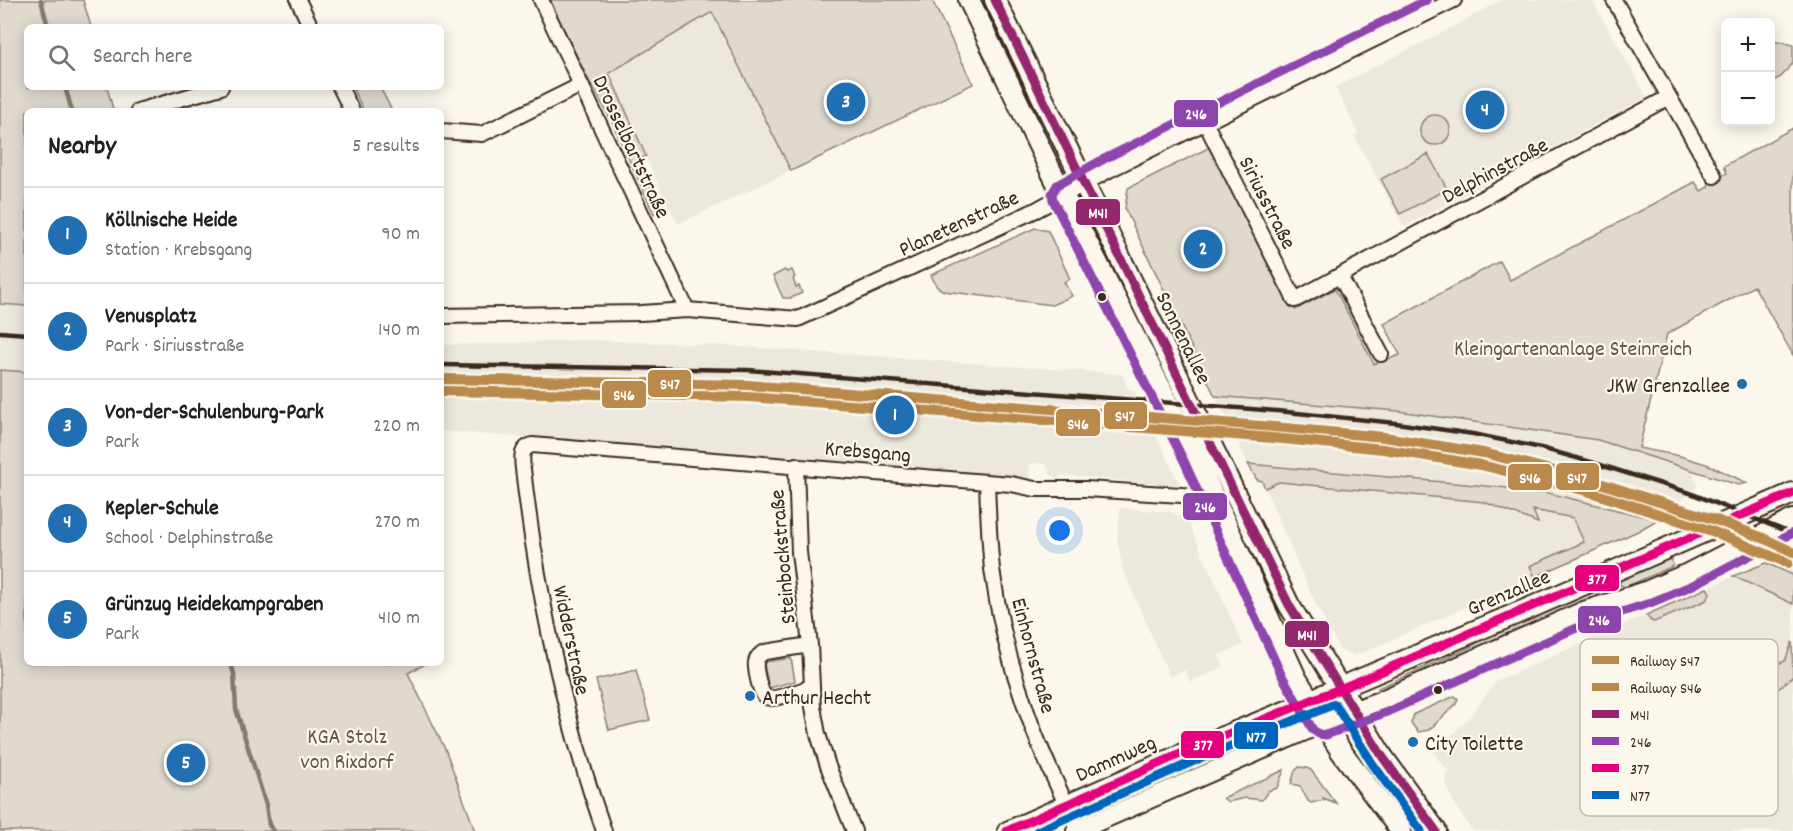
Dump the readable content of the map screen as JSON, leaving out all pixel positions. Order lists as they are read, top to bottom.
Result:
{
  "streets": {
    "main road": ["Sonnenallee", "Grenzallee"],
    "street": [
      "Drosselbartstraße",
      "Delphinstraße",
      "Siriusstraße",
      "Planetenstraße",
      "Krebsgang",
      "Steinbockstraße",
      "Widderstraße",
      "Einhornstraße",
      "Dammweg"
    ]
  },
  "crossings": [
    ["Drosselbartstraße", "Planetenstraße"],
    ["Delphinstraße", "Siriusstraße"],
    ["Siriusstraße", "Planetenstraße"],
    ["Planetenstraße", "Sonnenallee"],
    ["Sonnenallee", "Krebsgang"],
    ["Sonnenallee", "Grenzallee"],
    ["Sonnenallee", "Dammweg"],
    ["Krebsgang", "Steinbockstraße"],
    ["Krebsgang", "Widderstraße"],
    ["Krebsgang", "Einhornstraße"],
    ["Grenzallee", "Dammweg"],
    ["Einhornstraße", "Dammweg"]
  ],
  "parks": ["Kleingartenanlage Steinreich", "KGA Stolz von Rixdorf"],
  "places": ["JKW Grenzallee", "Arthur Hecht", "City Toilette"],
  "lines": [
    "transit line M41",
    "transit line 246",
    "rail line S47",
    "rail line S46",
    "transit line 377",
    "transit line N77"
  ],
  "legend": [
    "Railway S47",
    "Railway S46",
    "M41",
    "246",
    "377",
    "N77"
  ],
  "page": {
    "map_buttons": ["+", "−"],
    "search": "Search here",
    "pins": [
      "3",
      "4",
      "2",
      "1",
      "5"
    ],
    "heading": ["Nearby", "5 results"],
    "list": [
      {
        "mark": "1",
        "name": "Köllnische Heide",
        "note": "Station · Krebsgang",
        "value": "90 m"
      },
      {
        "mark": "2",
        "name": "Venusplatz",
        "note": "Park · Siriusstraße",
        "value": "140 m"
      },
      {
        "mark": "3",
        "name": "Von-der-Schulenburg-Park",
        "note": "Park",
        "value": "220 m"
      },
      {
        "mark": "4",
        "name": "Kepler-Schule",
        "note": "School · Delphinstraße",
        "value": "270 m"
      },
      {
        "mark": "5",
        "name": "Grünzug Heidekampgraben",
        "note": "Park",
        "value": "410 m"
      }
    ]
  }
}
